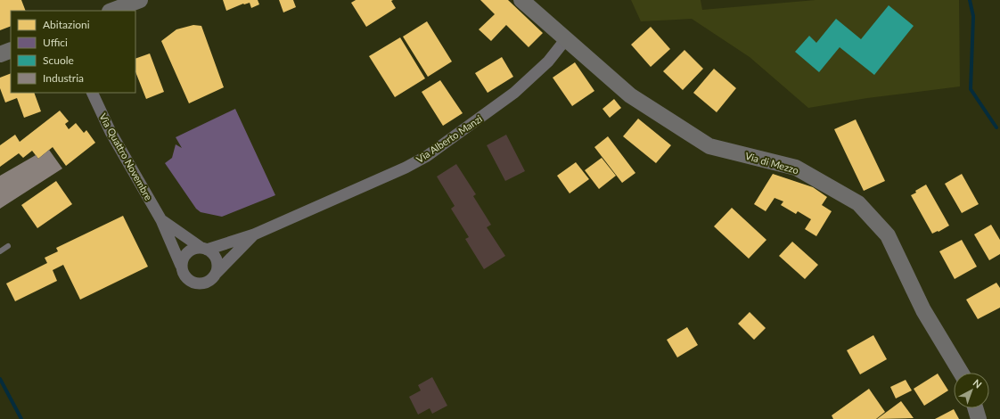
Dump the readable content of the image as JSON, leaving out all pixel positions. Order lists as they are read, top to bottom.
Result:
{
  "streets": {
    "street": ["Via Alberto Manzi", "Via Quattro Novembre", "Via di Mezzo"]
  },
  "crossings": [
    ["Via Alberto Manzi", "Via Quattro Novembre"],
    ["Via Alberto Manzi", "Via di Mezzo"]
  ],
  "legend": [
    "Abitazioni",
    "Uffici",
    "Scuole",
    "Industria"
  ],
  "north": "top right"
}
